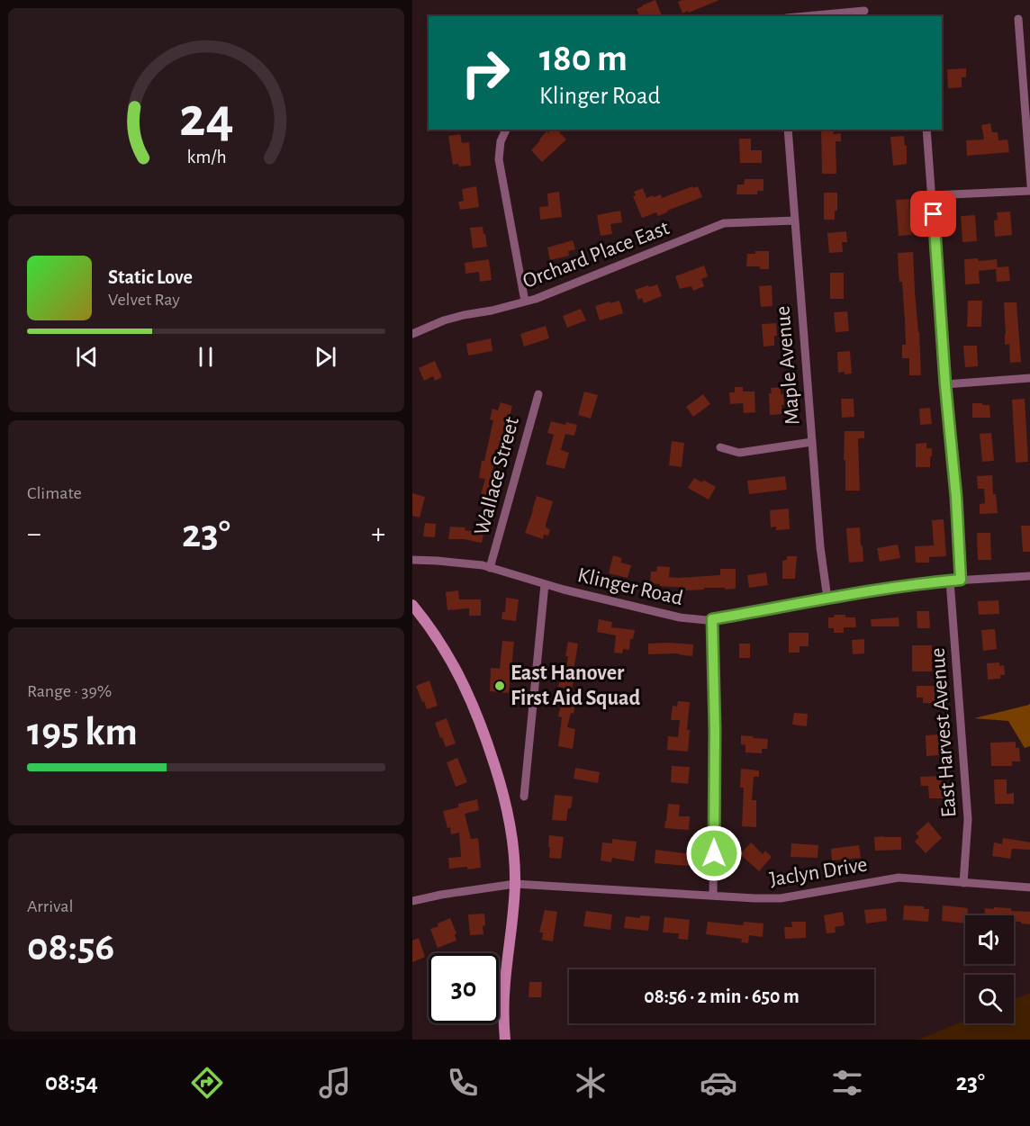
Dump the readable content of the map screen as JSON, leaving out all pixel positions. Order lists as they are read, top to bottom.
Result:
{
  "streets": {
    "street": [
      "Orchard Place East",
      "Maple Avenue",
      "Wallace Street",
      "Klinger Road",
      "East Harvest Avenue",
      "Jaclyn Drive"
    ]
  },
  "crossings": [
    ["Orchard Place East", "Maple Avenue"],
    ["Maple Avenue", "Klinger Road"],
    ["Wallace Street", "Klinger Road"],
    ["Klinger Road", "East Harvest Avenue"],
    ["East Harvest Avenue", "Jaclyn Drive"]
  ],
  "places": ["East Hanover First Aid Squad"],
  "page": {
    "turn": ["180 m", "Klinger Road"],
    "song": ["Static Love", "Velvet Ray"],
    "tile": [
      "Climate",
      ["Range · 39%", "195 km"],
      ["Arrival", "08:56"]
    ],
    "heat": ["−", "23°", "+"],
    "limit": "30",
    "trip": "08:56 · 2 min · 650 m",
    "tabs": ["08:54", "23°"],
    "gauge": ["24", "km/h"]
  }
}
